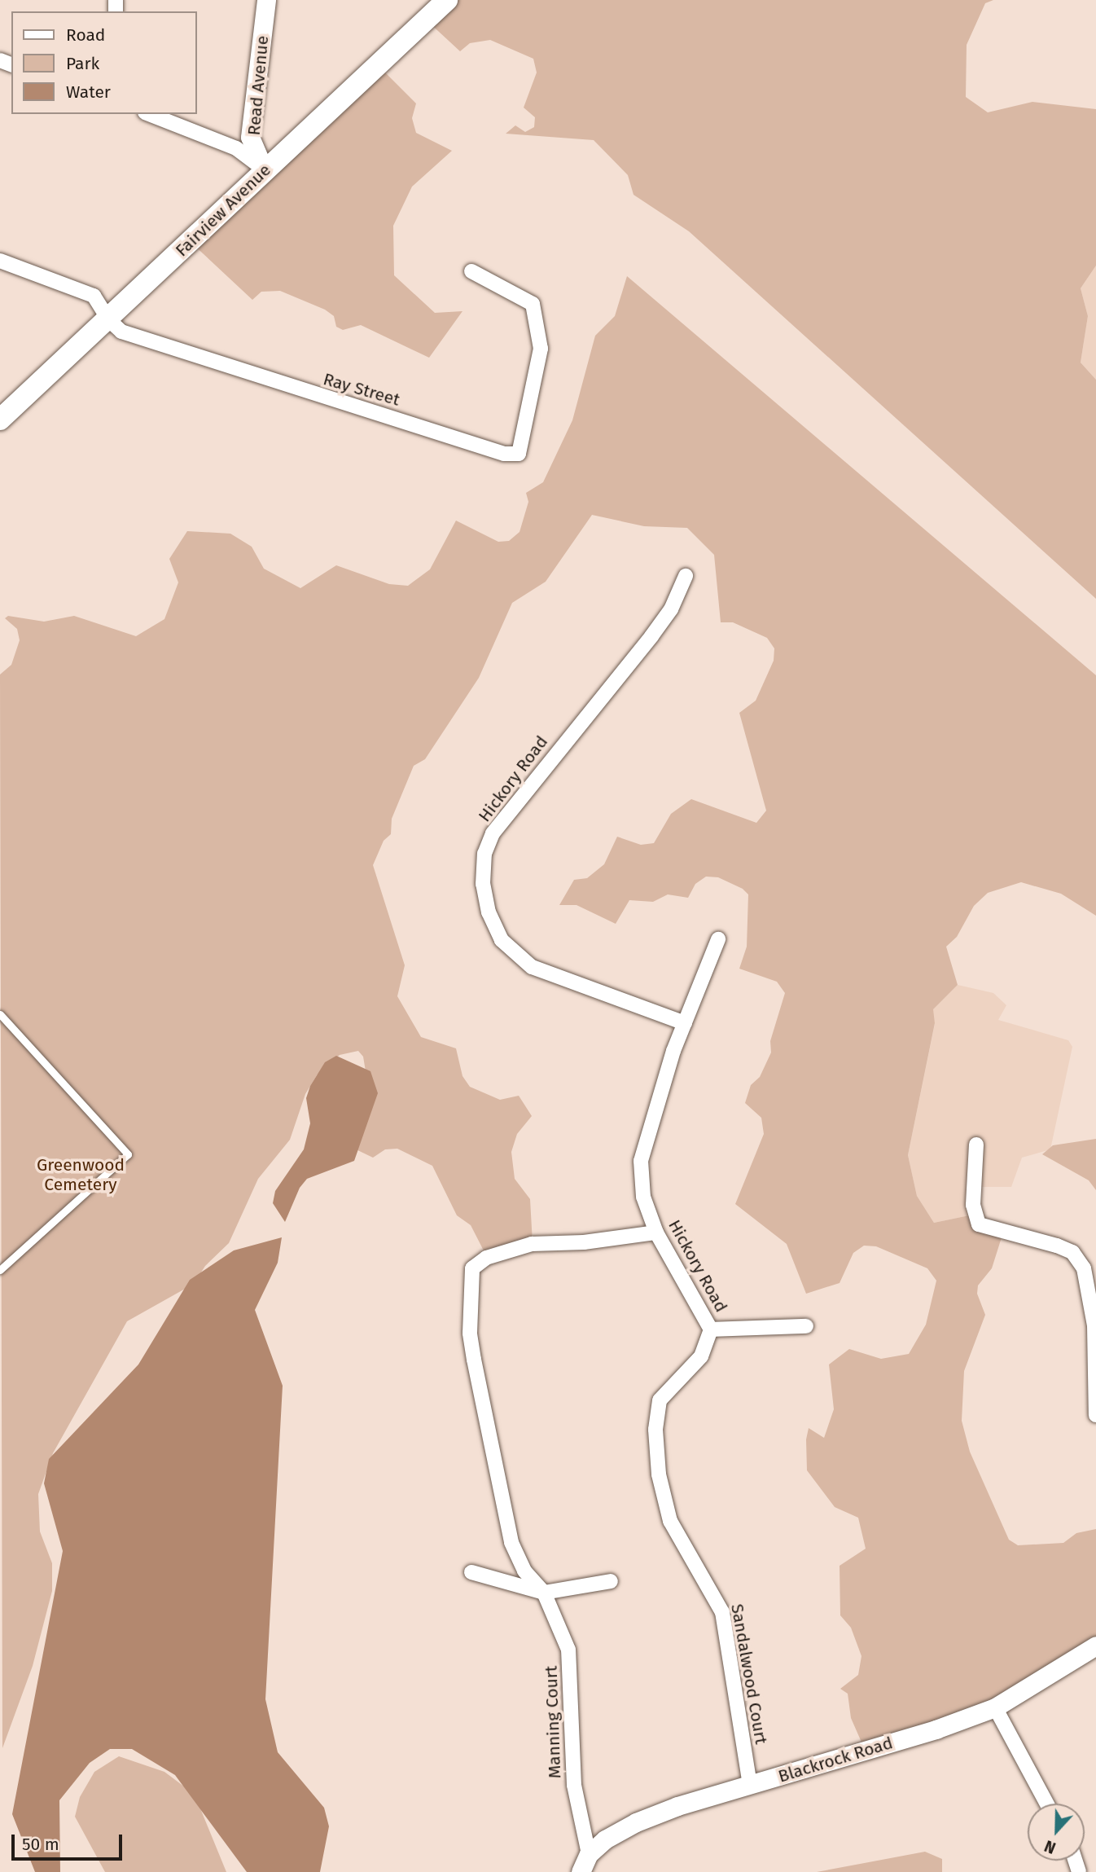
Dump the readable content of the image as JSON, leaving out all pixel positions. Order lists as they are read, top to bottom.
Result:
{
  "streets": {
    "main road": ["Fairview Avenue"],
    "street": [
      "Read Avenue",
      "Ray Street",
      "Hickory Road",
      "Sandalwood Court",
      "Manning Court",
      "Blackrock Road"
    ]
  },
  "crossings": [
    ["Read Avenue", "Fairview Avenue"],
    ["Fairview Avenue", "Ray Street"],
    ["Hickory Road", "Sandalwood Court"],
    ["Hickory Road", "Manning Court"],
    ["Sandalwood Court", "Blackrock Road"],
    ["Manning Court", "Blackrock Road"]
  ],
  "parks": ["Greenwood Cemetery"],
  "legend": ["Road", "Park", "Water"],
  "scale_bar": "50 m",
  "north": "bottom"
}
